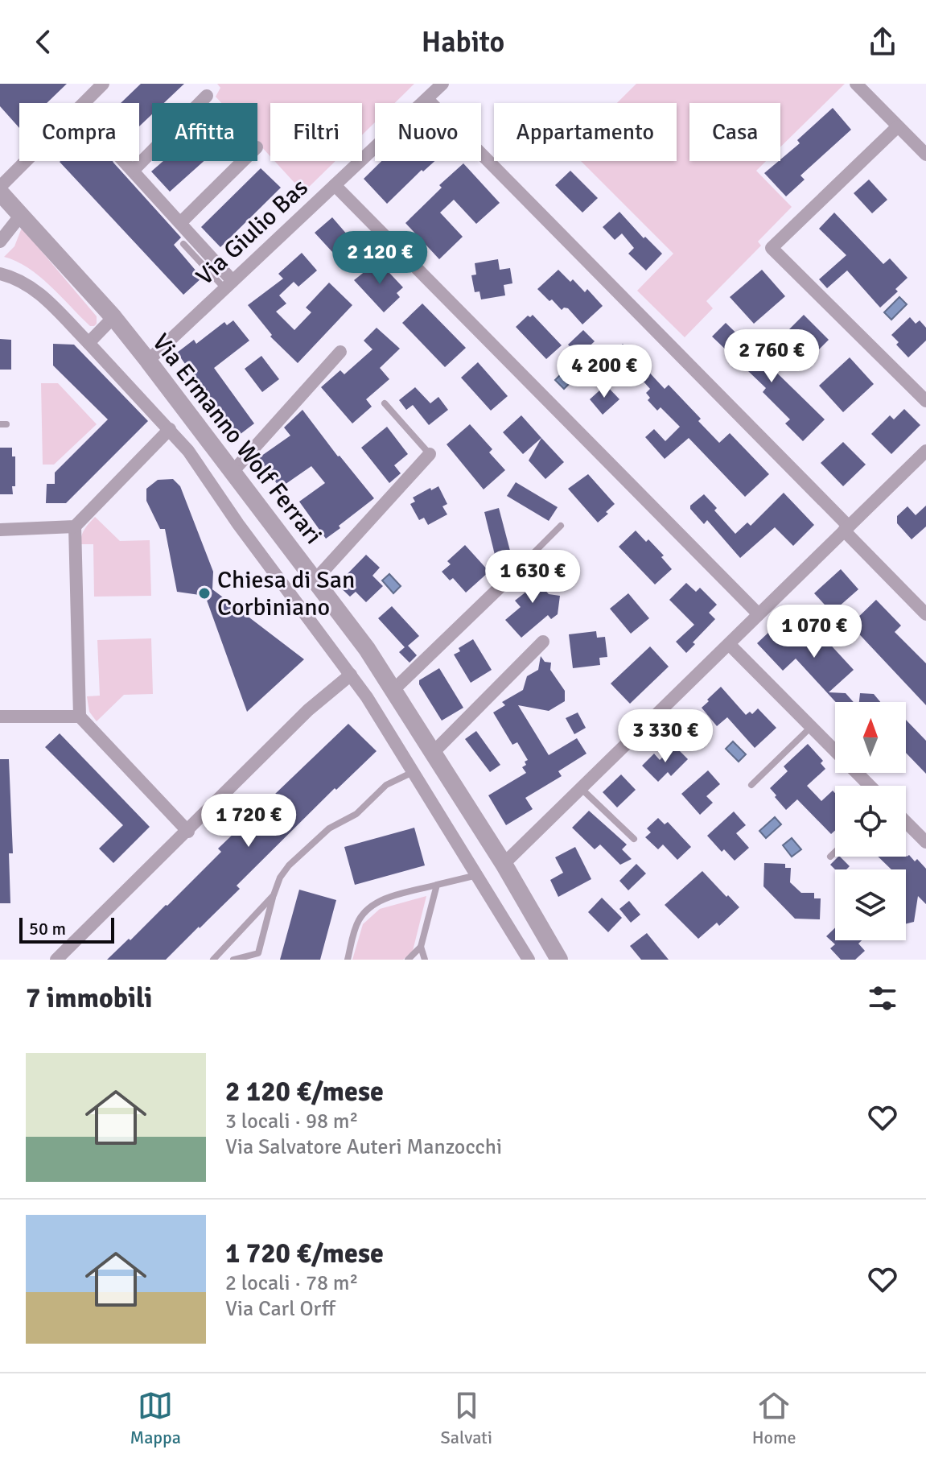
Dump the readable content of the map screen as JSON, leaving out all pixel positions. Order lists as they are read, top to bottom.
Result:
{
  "streets": {
    "street": ["Via Giulio Bas", "Via Ermanno Wolf Ferrari"]
  },
  "crossings": [
    ["Via Giulio Bas", "Via Ermanno Wolf Ferrari"]
  ],
  "places": ["Chiesa di San Corbiniano"],
  "scale_bar": "50 m",
  "north": "top",
  "page": {
    "header": "Habito",
    "chip": [
      "Compra",
      "Affitta",
      "Filtri",
      "Nuovo",
      "Appartamento",
      "Casa"
    ],
    "price": [
      "2 120 €",
      "2 760 €",
      "4 200 €",
      "1 630 €",
      "1 070 €",
      "3 330 €",
      "1 720 €"
    ],
    "scale": "50 m",
    "heading": "7 immobili",
    "list": [
      {
        "name": "2 120 €/mese",
        "note": "3 locali · 98 m² · Via Salvatore Auteri Manzocchi"
      },
      {
        "name": "1 720 €/mese",
        "note": "2 locali · 78 m² · Via Carl Orff"
      }
    ],
    "tabs": ["Mappa", "Salvati", "Home"]
  }
}
